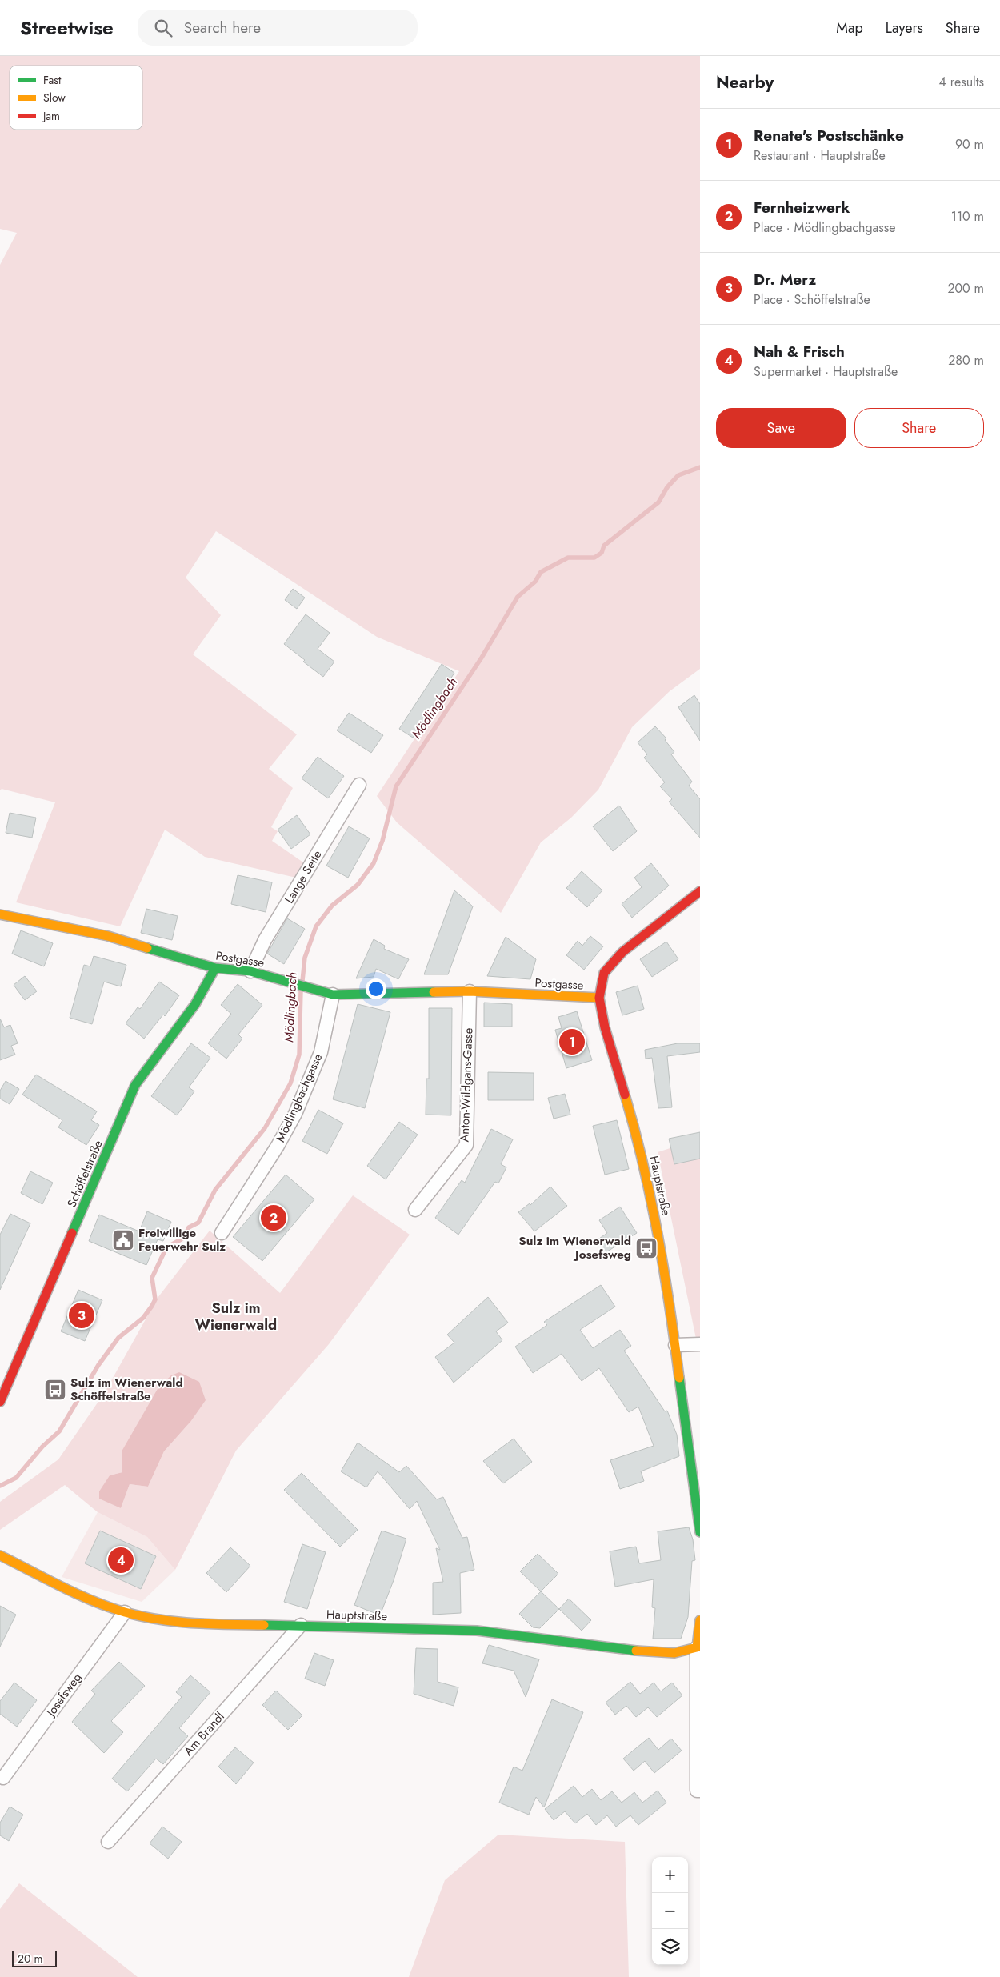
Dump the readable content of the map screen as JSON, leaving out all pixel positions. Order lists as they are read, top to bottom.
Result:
{
  "streets": {
    "main road": ["Postgasse", "Schöffelstraße", "Hauptstraße"],
    "street": [
      "Lange Seite",
      "Anton-Wildgans-Gasse",
      "Mödlingbachgasse",
      "Josefsweg",
      "Am Brandl"
    ]
  },
  "crossings": [
    ["Lange Seite", "Postgasse"],
    ["Postgasse", "Anton-Wildgans-Gasse"],
    ["Postgasse", "Mödlingbachgasse"],
    ["Postgasse", "Schöffelstraße"],
    ["Postgasse", "Hauptstraße"],
    ["Hauptstraße", "Josefsweg"],
    ["Hauptstraße", "Am Brandl"]
  ],
  "districts": ["Sulz im Wienerwald"],
  "water": ["Mödlingbach"],
  "places": {
    "public building": ["Freiwillige Feuerwehr Sulz"],
    "bus stop": ["Sulz im Wienerwald Josefsweg", "Sulz im Wienerwald Schöffelstraße"]
  },
  "legend": ["Fast", "Slow", "Jam"],
  "scale_bar": "20 m",
  "page": {
    "header": "Streetwise",
    "search": "Search here",
    "nav": ["Map", "Layers", "Share"],
    "heading": ["Nearby", "4 results"],
    "list": [
      {
        "mark": "1",
        "name": "Renate's Postschänke",
        "note": "Restaurant · Hauptstraße",
        "value": "90 m"
      },
      {
        "mark": "2",
        "name": "Fernheizwerk",
        "note": "Place · Mödlingbachgasse",
        "value": "110 m"
      },
      {
        "mark": "3",
        "name": "Dr. Merz",
        "note": "Place · Schöffelstraße",
        "value": "200 m"
      },
      {
        "mark": "4",
        "name": "Nah & Frisch",
        "note": "Supermarket · Hauptstraße",
        "value": "280 m"
      }
    ],
    "buttons": ["Save", "Share"],
    "pins": [
      "1",
      "2",
      "3",
      "4"
    ],
    "map_buttons": ["+", "−"],
    "scale": "20 m"
  }
}
